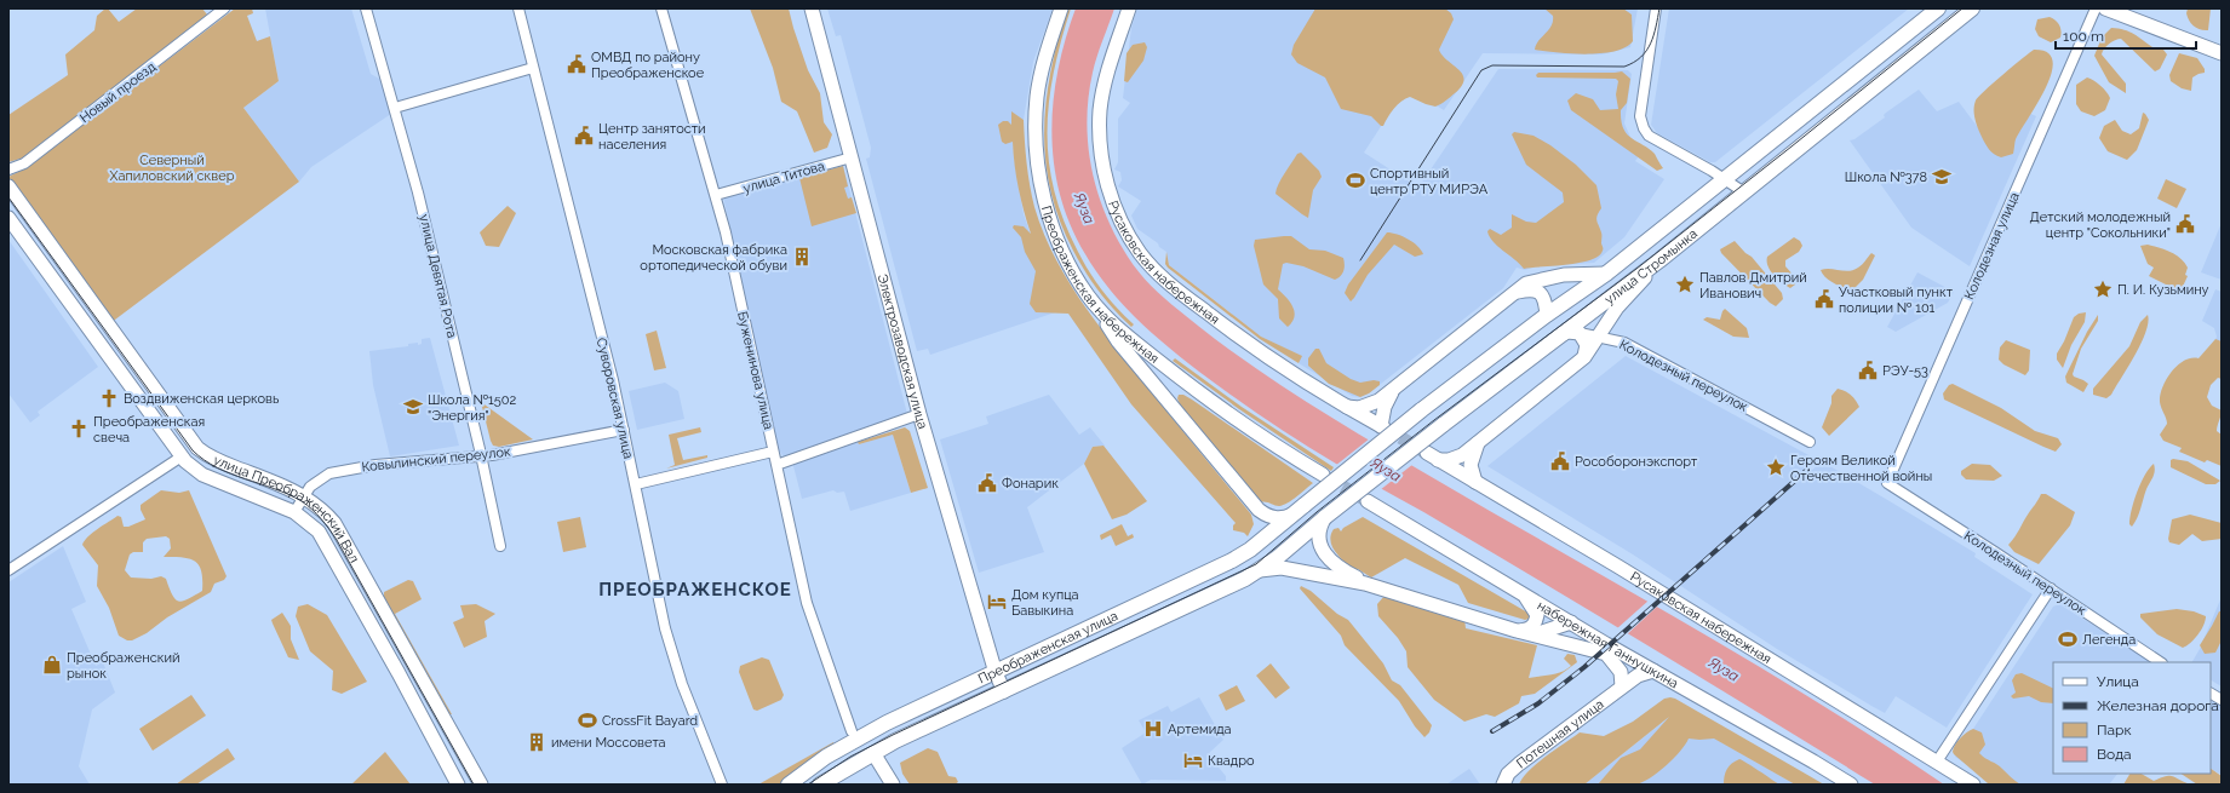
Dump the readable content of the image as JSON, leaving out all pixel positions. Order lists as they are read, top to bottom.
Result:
{
  "streets": {
    "main road": [
      "Русаковская набережная",
      "улица Стромынка",
      "Преображенская набережная",
      "Электрозаводская улица",
      "улица Преображенский Вал",
      "набережная Ганнушкина",
      "Преображенская улица",
      "Потешная улица"
    ],
    "street": [
      "Новый проезд",
      "улица Титова",
      "Колодезная улица",
      "улица Девятая Рота",
      "Буженинова улица",
      "Колодезный переулок",
      "Суворовская улица",
      "Ковылинский переулок"
    ]
  },
  "crossings": [
    ["улица Титова", "Электрозаводская улица"],
    ["улица Титова", "Буженинова улица"],
    ["Колодезная улица", "Колодезный переулок"],
    ["улица Стромынка", "Преображенская улица"],
    ["улица Девятая Рота", "Ковылинский переулок"],
    ["Электрозаводская улица", "Преображенская улица"],
    ["Суворовская улица", "Ковылинский переулок"],
    ["Ковылинский переулок", "улица Преображенский Вал"],
    ["набережная Ганнушкина", "Потешная улица"]
  ],
  "districts": ["ПРЕОБРАЖЕНСКОЕ"],
  "water": ["Яуза"],
  "parks": ["Северный Хапиловский сквер"],
  "places": {
    "public building": [
      "ОМВД по району Преображенское",
      "Центр занятости населения",
      "Детский молодежный центр \"Сокольники\"",
      "Участковый пункт полиции № 101",
      "РЭУ-53",
      "Рособоронэкспорт",
      "Фонарик"
    ],
    "school or university": ["Школа №378", "Школа №1502 \"Энергия\""],
    "sports": ["Спортивный центр РТУ МИРЭА", "Легенда", "CrossFit Bayard"],
    "building": ["Московская фабрика ортопедической обуви", "имени Моссовета"],
    "place": ["Павлов Дмитрий Иванович", "П. И. Кузьмину", "Героям Великой Отечественной войны"],
    "church": ["Воздвиженская церковь", "Преображенская свеча"],
    "hotel": ["Дом купца Бавыкина", "Квадро"],
    "shop": ["Преображенский рынок"],
    "hospital": ["Артемида"]
  },
  "legend": [
    "Улица",
    "Железная дорога",
    "Парк",
    "Вода"
  ],
  "scale_bar": "100 m"
}
